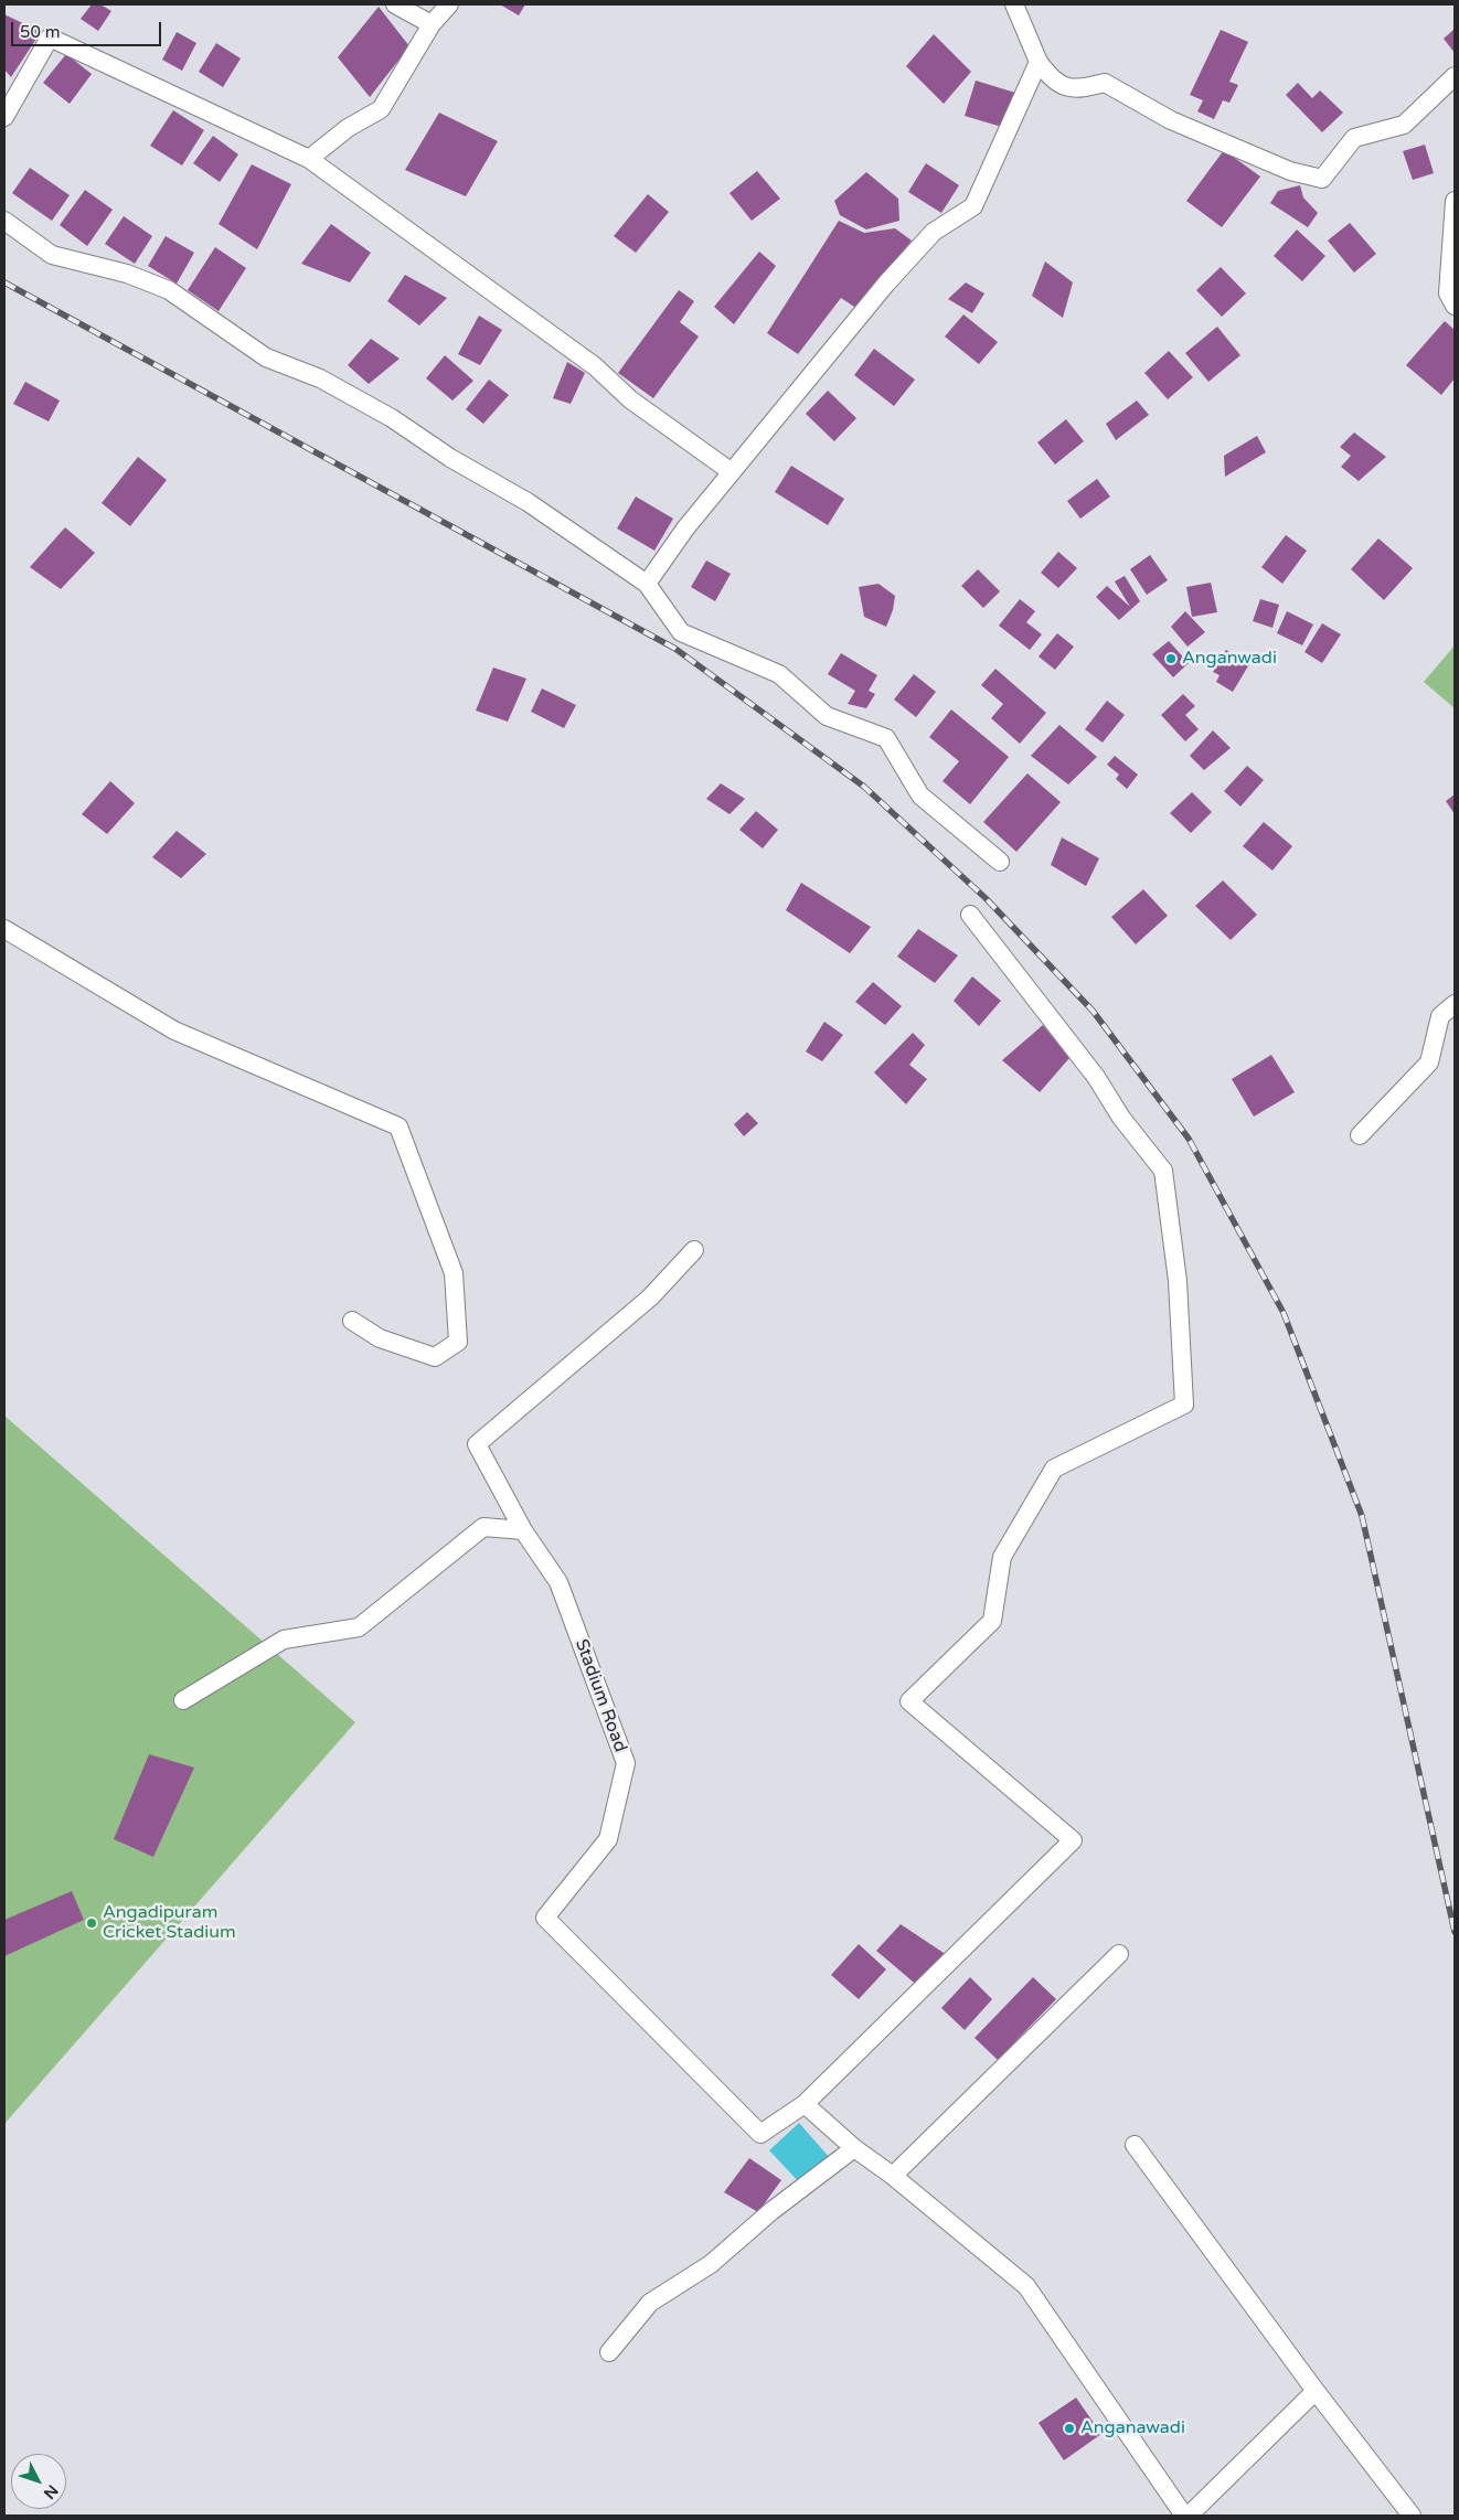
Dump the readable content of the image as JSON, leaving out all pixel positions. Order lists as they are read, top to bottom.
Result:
{
  "streets": {
    "street": ["Stadium Road"]
  },
  "places": ["Anganwadi", "Angadipuram Cricket Stadium", "Anganawadi"],
  "scale_bar": "50 m",
  "north": "bottom right"
}
